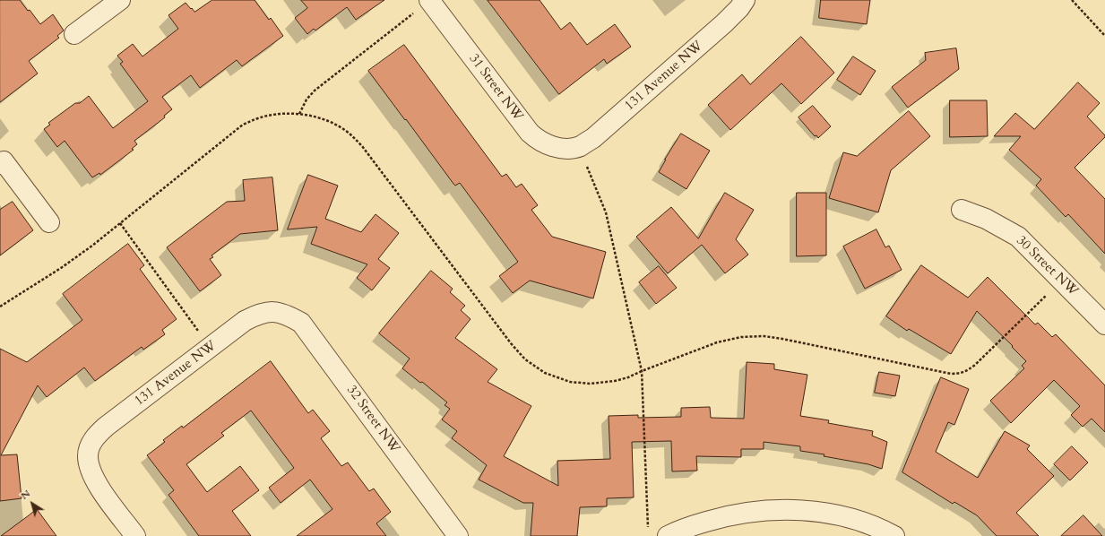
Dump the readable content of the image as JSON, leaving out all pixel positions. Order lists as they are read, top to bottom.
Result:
{
  "streets": {
    "street": [
      "131 Avenue NW",
      "31 Street NW",
      "30 Street NW",
      "32 Street NW"
    ]
  },
  "crossings": [
    ["131 Avenue NW", "31 Street NW"],
    ["131 Avenue NW", "32 Street NW"]
  ],
  "north": "top left"
}
